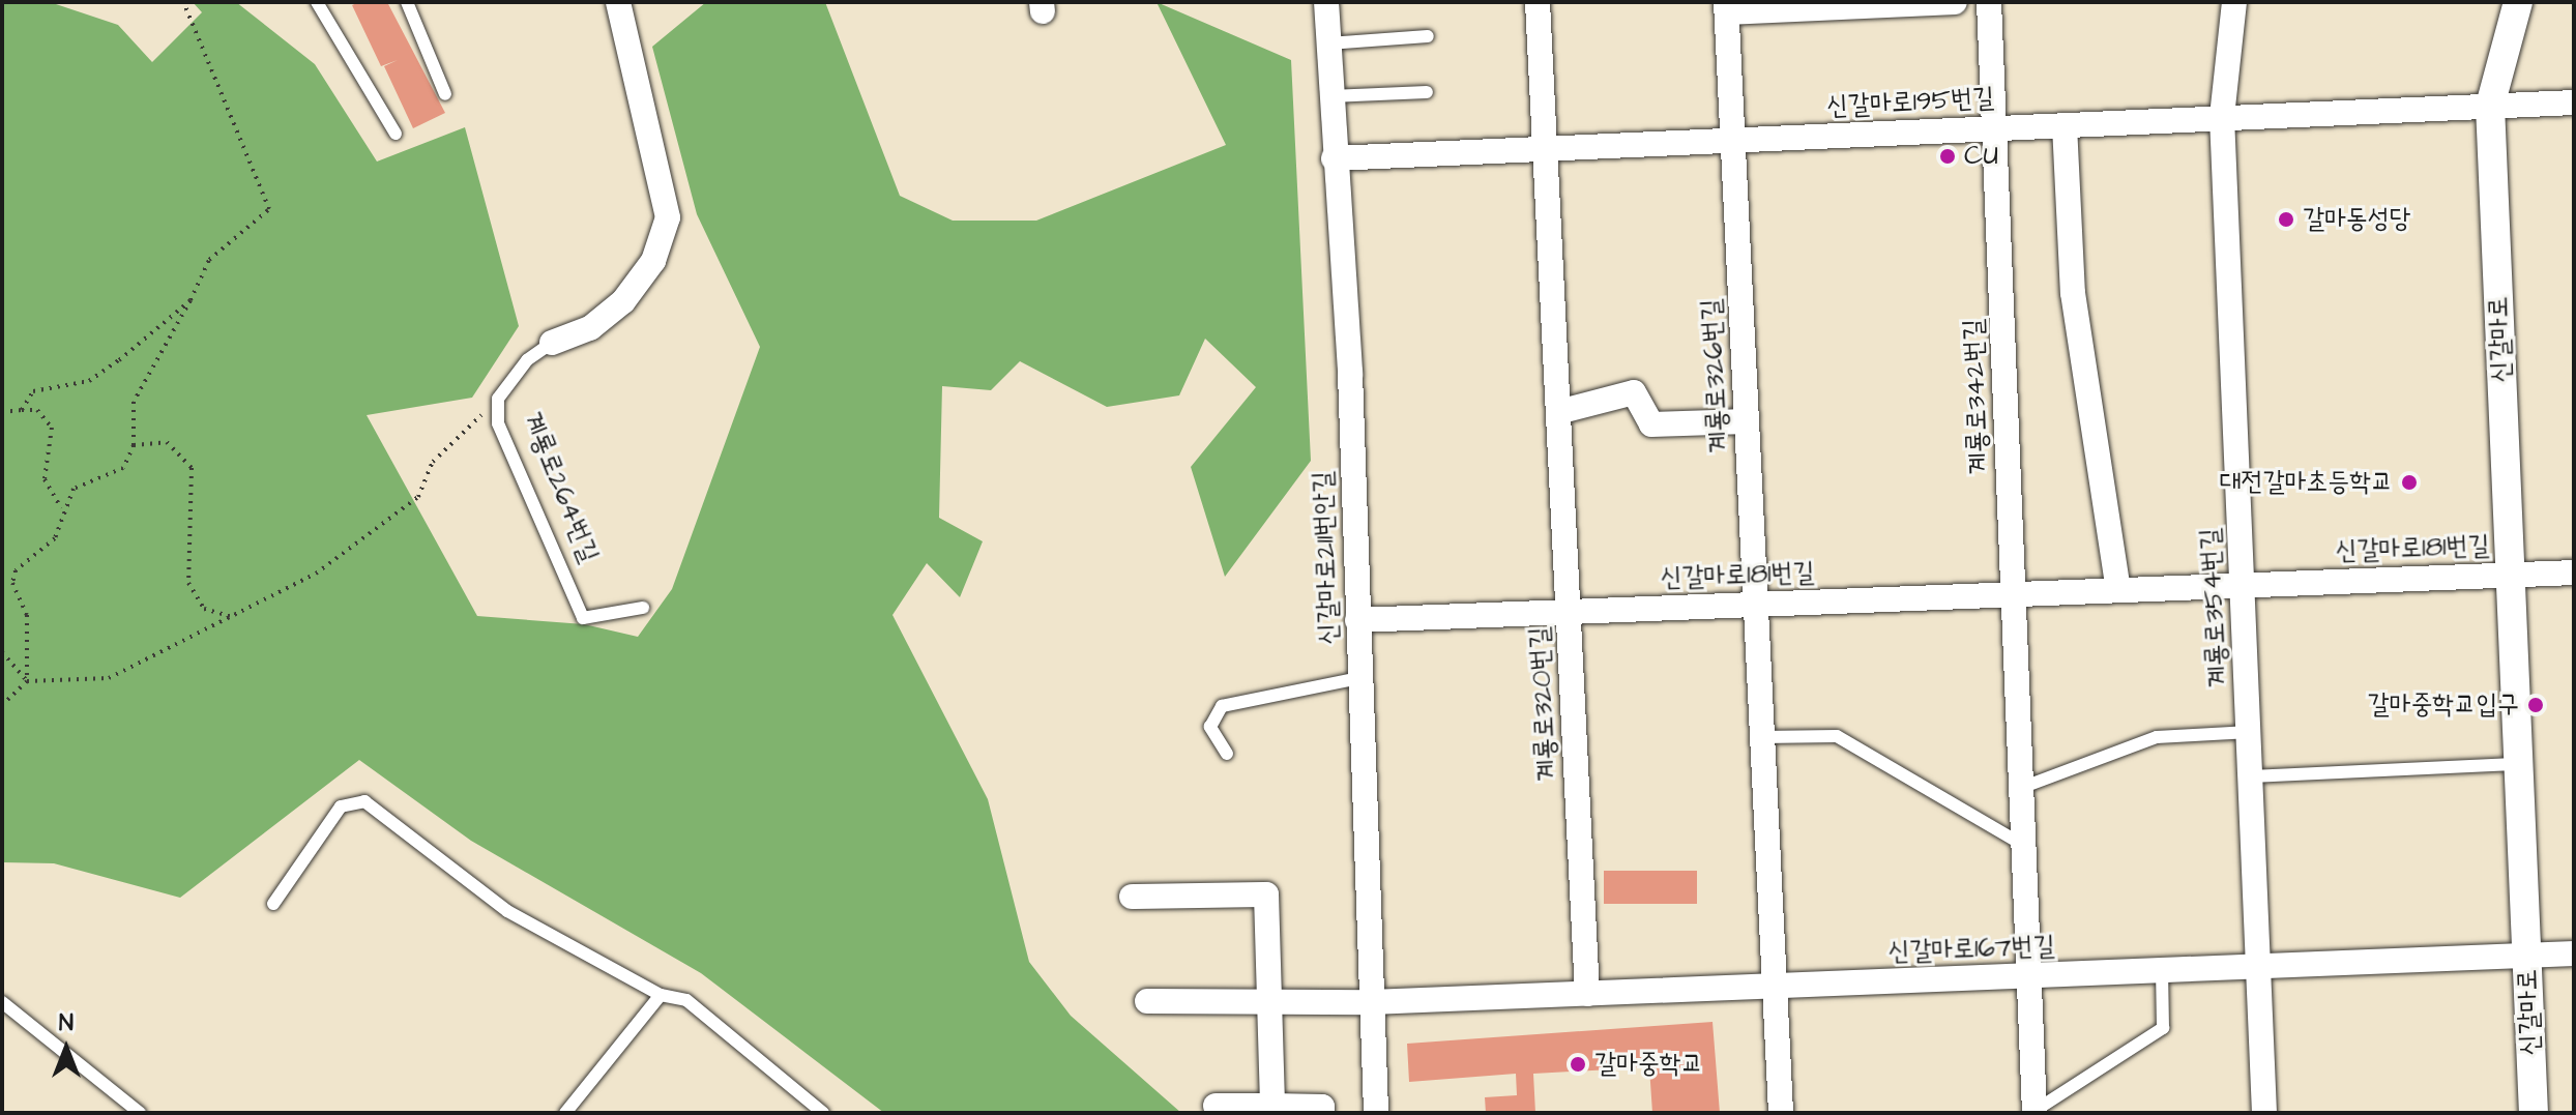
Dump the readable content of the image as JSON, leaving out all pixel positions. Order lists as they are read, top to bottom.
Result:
{
  "streets": {
    "street": [
      "신갈마로195번길",
      "신갈마로",
      "계룡로326번길",
      "계룡로342번길",
      "계룡로264번길",
      "신갈마로181번길",
      "신갈마로211번안길",
      "계룡로354번길",
      "계룡로320번길",
      "신갈마로167번길"
    ]
  },
  "crossings": [
    ["신갈마로195번길", "신갈마로"],
    ["신갈마로195번길", "계룡로326번길"],
    ["신갈마로195번길", "계룡로342번길"],
    ["신갈마로195번길", "신갈마로211번안길"],
    ["신갈마로195번길", "계룡로354번길"],
    ["신갈마로195번길", "계룡로320번길"],
    ["신갈마로", "신갈마로181번길"],
    ["신갈마로", "신갈마로167번길"],
    ["계룡로326번길", "신갈마로181번길"],
    ["계룡로326번길", "신갈마로167번길"],
    ["계룡로342번길", "신갈마로181번길"],
    ["계룡로342번길", "신갈마로167번길"],
    ["신갈마로181번길", "신갈마로211번안길"],
    ["신갈마로181번길", "계룡로354번길"],
    ["신갈마로181번길", "계룡로320번길"],
    ["신갈마로211번안길", "신갈마로167번길"],
    ["계룡로354번길", "신갈마로167번길"],
    ["계룡로320번길", "신갈마로167번길"]
  ],
  "places": [
    "CU",
    "갈마동성당",
    "대전갈마초등학교",
    "갈마중학교입구",
    "갈마중학교"
  ],
  "north": "top"
}
